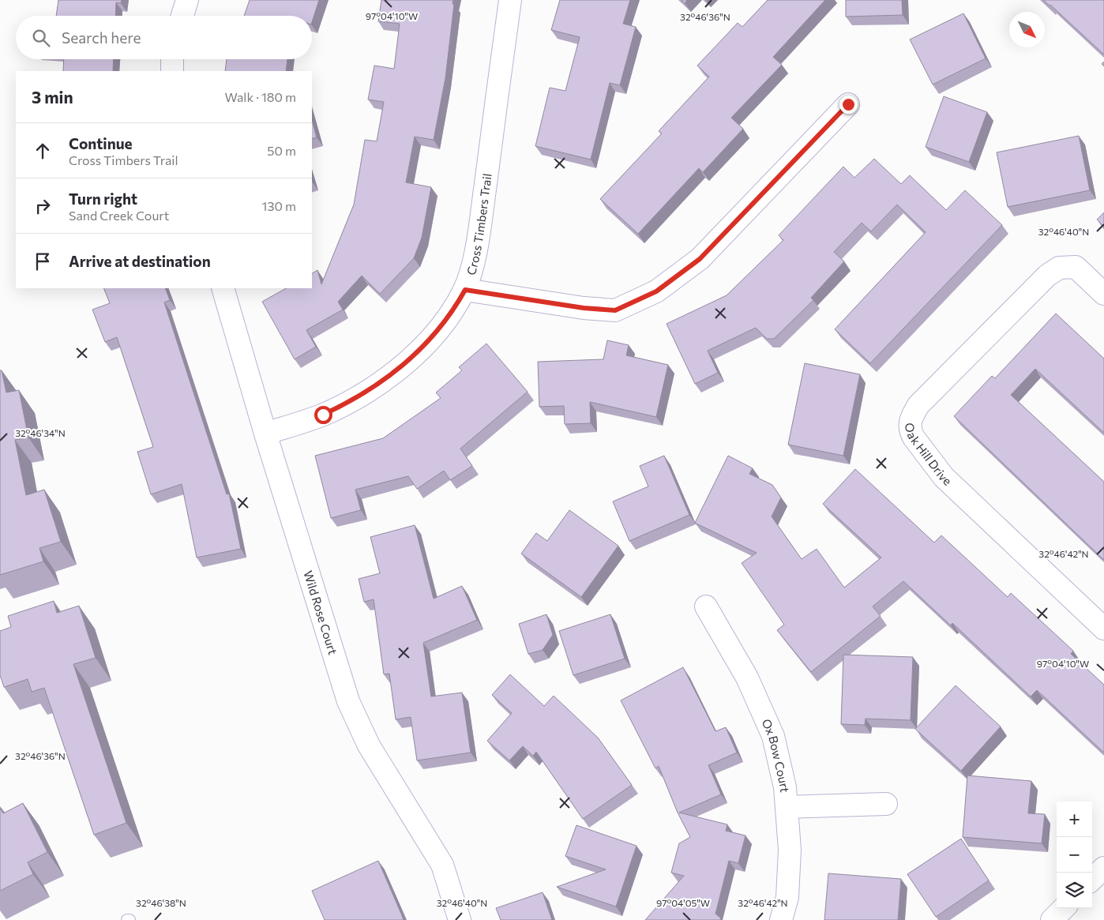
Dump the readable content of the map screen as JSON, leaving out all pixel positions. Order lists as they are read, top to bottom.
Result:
{
  "streets": {
    "street": [
      "Cross Timbers Trail",
      "Oak Hill Drive",
      "Wild Rose Court",
      "Ox Bow Court"
    ]
  },
  "crossings": [
    ["Cross Timbers Trail", "Wild Rose Court"]
  ],
  "north": "bottom right",
  "page": {
    "search": "Search here",
    "heading": ["3 min", "Walk · 180 m"],
    "list": [
      ["Continue", "Cross Timbers Trail", "50 m"],
      ["Turn right", "Sand Creek Court", "130 m"],
      "Arrive at destination"
    ],
    "map_buttons": ["+", "−"]
  },
  "coordinates": [
    "97°04'10\"W",
    "32°46'36\"N",
    "32°46'40\"N",
    "32°46'34\"N",
    "32°46'42\"N",
    "32°46'38\"N",
    "97°04'05\"W"
  ]
}
